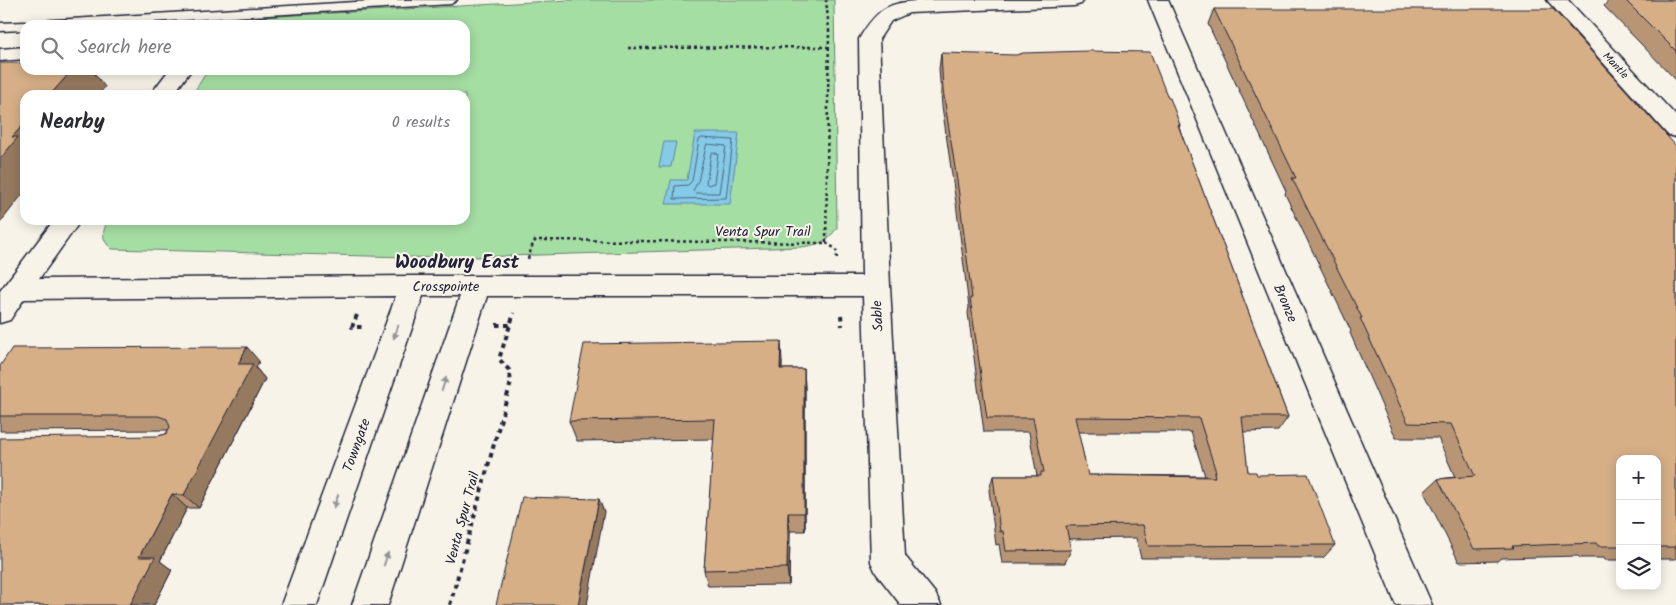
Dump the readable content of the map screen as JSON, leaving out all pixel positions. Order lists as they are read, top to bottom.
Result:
{
  "streets": {
    "street": [
      "Mantle",
      "Crosspointe",
      "Bronze",
      "Sable",
      "Towngate"
    ],
    "path": ["Venta Spur Trail"]
  },
  "crossings": [
    ["Crosspointe", "Sable"],
    ["Crosspointe", "Towngate"]
  ],
  "districts": ["Woodbury East"],
  "page": {
    "search": "Search here",
    "heading": ["Nearby", "0 results"],
    "map_buttons": ["+", "−"]
  }
}
